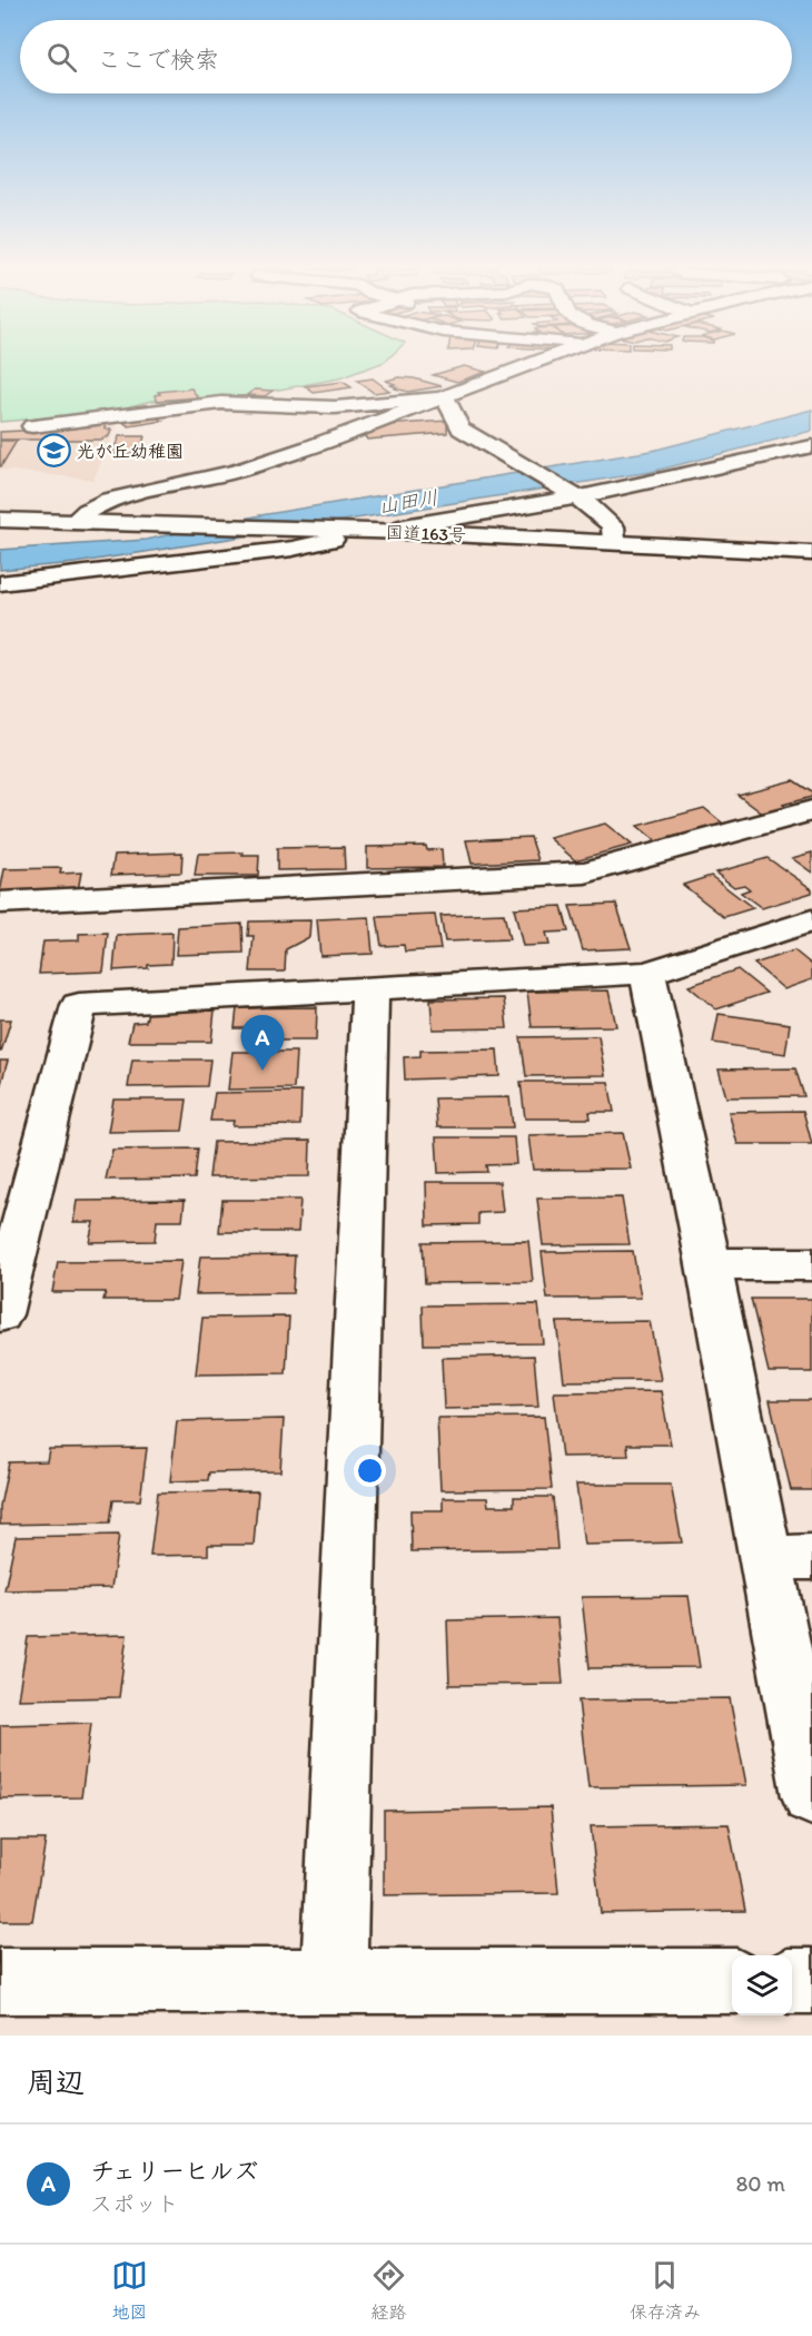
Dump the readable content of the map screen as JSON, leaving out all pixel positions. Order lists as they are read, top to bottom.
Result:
{
  "streets": {
    "main road": ["国道163号"]
  },
  "water": ["山田川"],
  "places": {
    "school or university": ["光が丘幼稚園"]
  },
  "page": {
    "search": "ここで検索",
    "pins": "A",
    "heading": "周辺",
    "list": [
      {
        "mark": "A",
        "name": "チェリーヒルズ",
        "note": "スポット",
        "value": "80 m"
      }
    ],
    "nav": ["地図", "経路", "保存済み"]
  }
}
